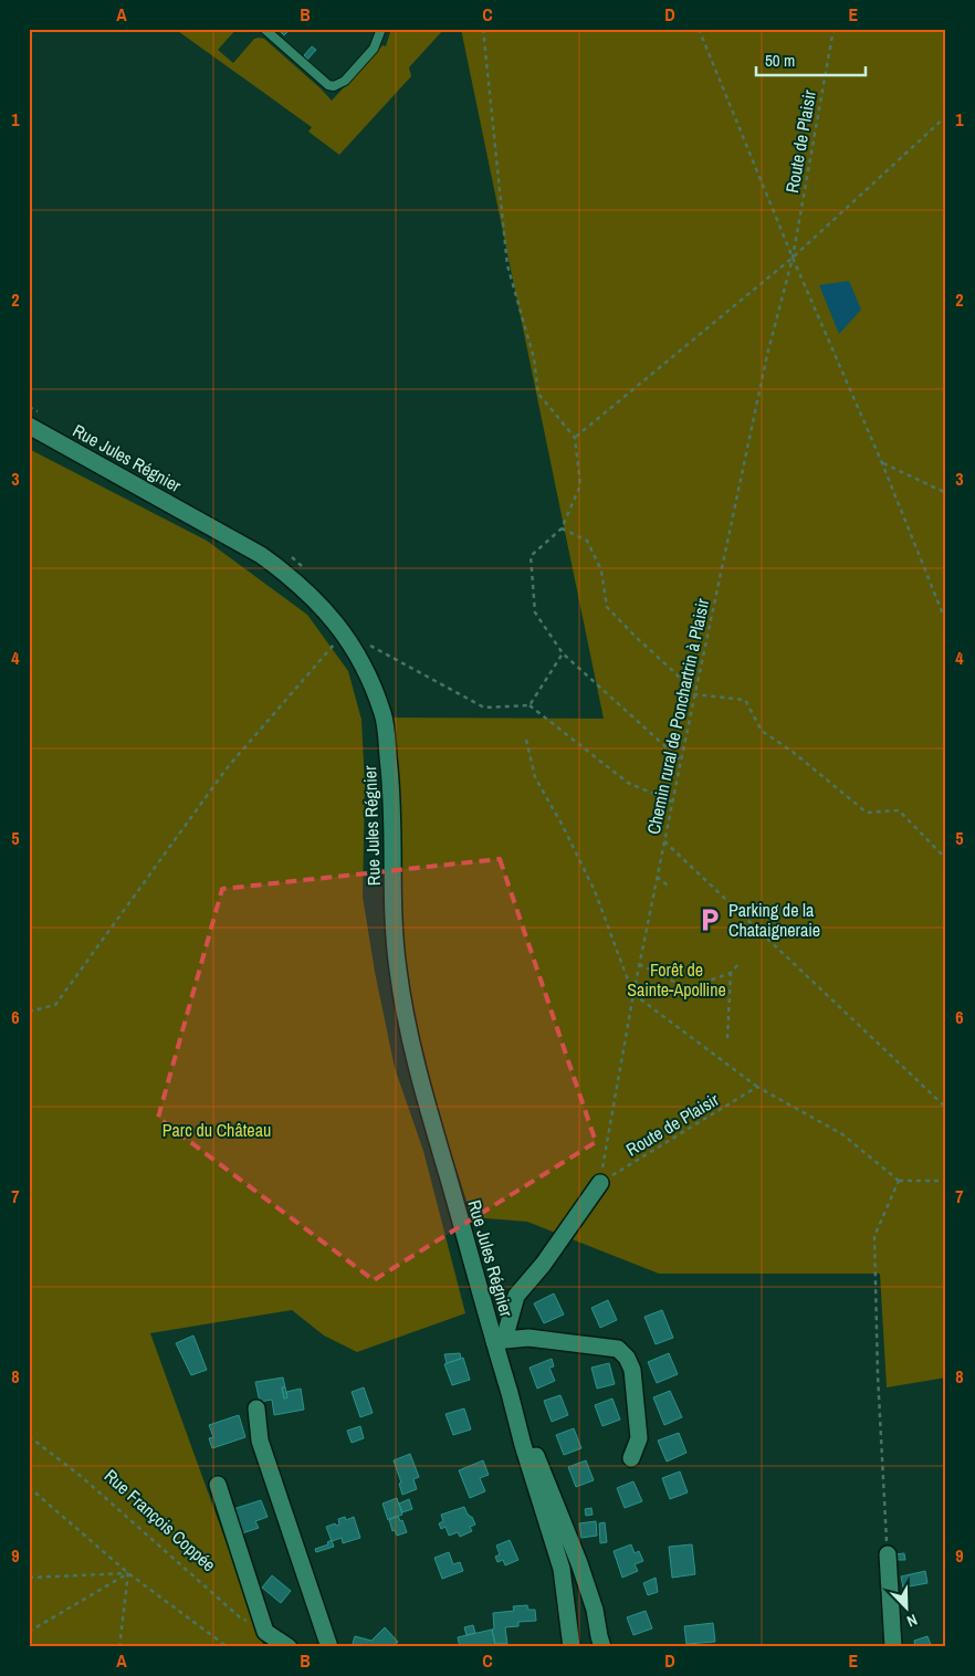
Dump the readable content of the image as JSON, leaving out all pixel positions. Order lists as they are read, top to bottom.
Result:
{
  "streets": {
    "street": ["Rue Jules Régnier", "Rue François Coppée"],
    "path": ["Route de Plaisir", "Chemin rural de Ponchartrin à Plaisir"]
  },
  "crossings": [
    ["Route de Plaisir", "Chemin rural de Ponchartrin à Plaisir"]
  ],
  "parks": ["Forêt de Sainte-Apolline", "Parc du Château"],
  "places": {
    "parking": ["Parking de la Chataigneraie"]
  },
  "scale_bar": "50 m",
  "north": "bottom right",
  "grid": {
    "columns": [
      "A",
      "B",
      "C",
      "D",
      "E"
    ],
    "rows": [
      "1",
      "2",
      "3",
      "4",
      "5",
      "6",
      "7",
      "8",
      "9"
    ]
  }
}
